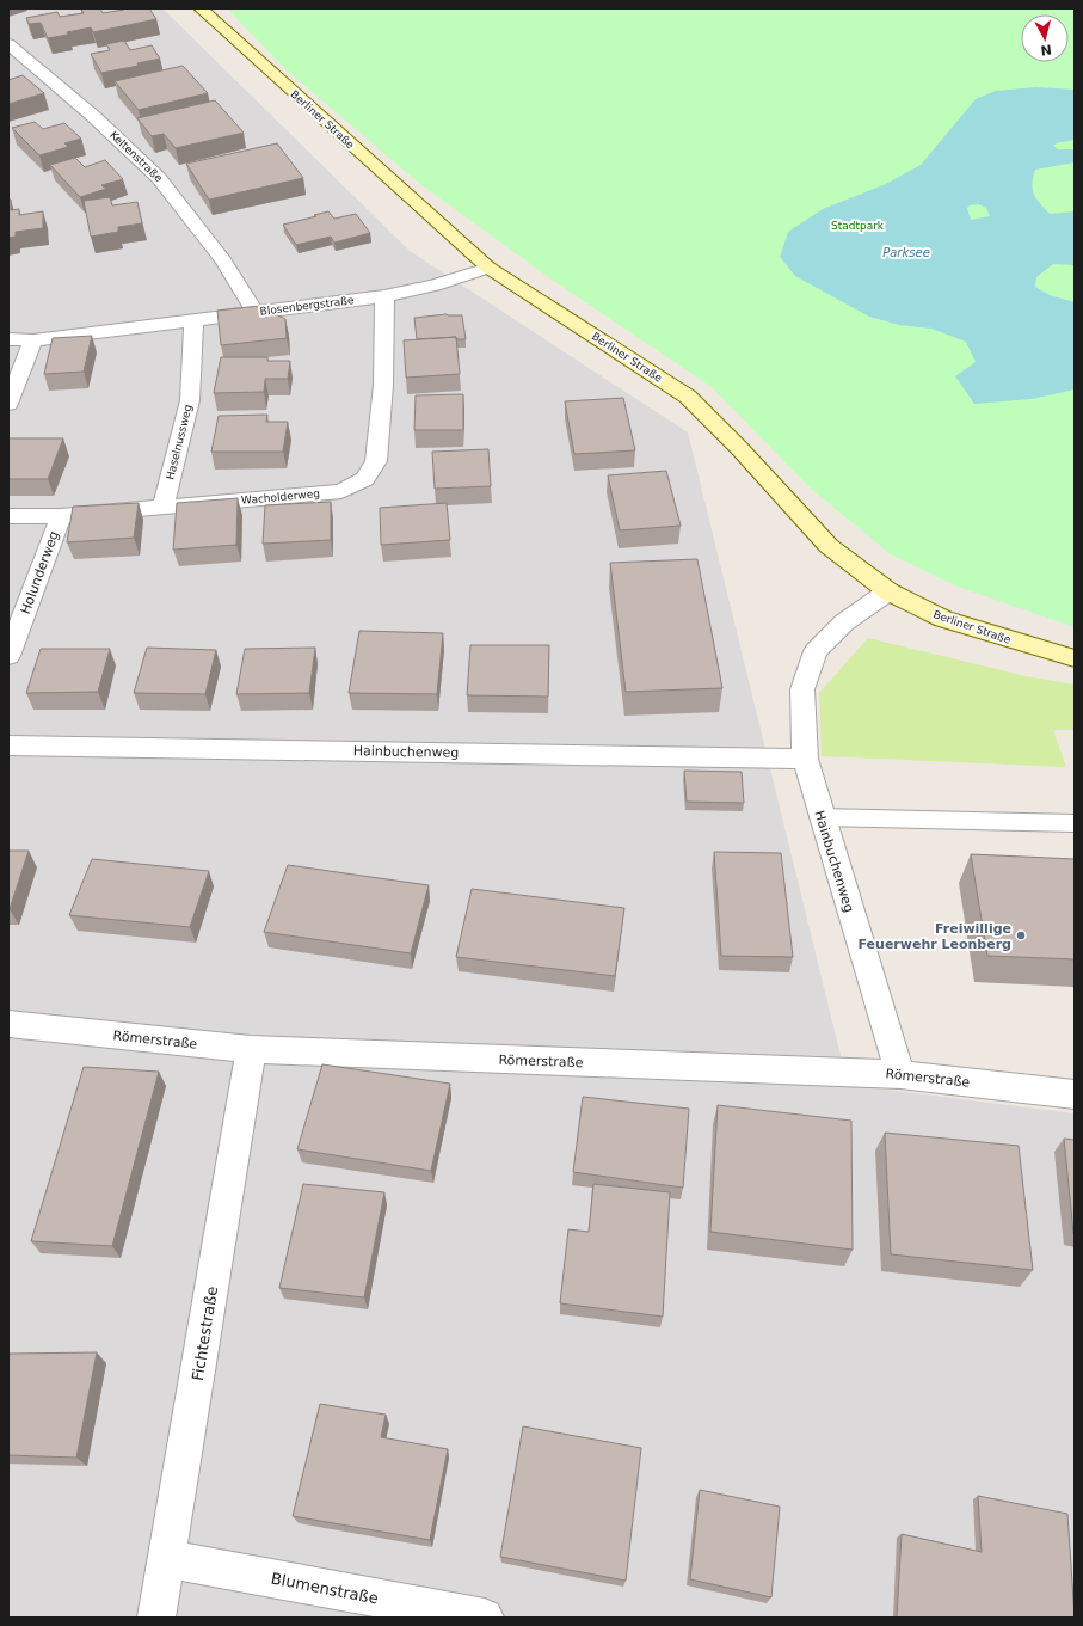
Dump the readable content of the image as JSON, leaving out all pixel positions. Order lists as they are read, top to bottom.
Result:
{
  "streets": {
    "main road": ["Berliner Straße"],
    "street": [
      "Keltenstraße",
      "Blosenbergstraße",
      "Haselnussweg",
      "Wacholderweg",
      "Holunderweg",
      "Hainbuchenweg",
      "Römerstraße",
      "Fichtestraße",
      "Blumenstraße"
    ]
  },
  "crossings": [
    ["Berliner Straße", "Blosenbergstraße"],
    ["Berliner Straße", "Hainbuchenweg"],
    ["Keltenstraße", "Blosenbergstraße"],
    ["Blosenbergstraße", "Haselnussweg"],
    ["Blosenbergstraße", "Wacholderweg"],
    ["Haselnussweg", "Wacholderweg"],
    ["Wacholderweg", "Holunderweg"],
    ["Hainbuchenweg", "Römerstraße"],
    ["Römerstraße", "Fichtestraße"],
    ["Fichtestraße", "Blumenstraße"]
  ],
  "water": ["Parksee"],
  "parks": ["Stadtpark"],
  "places": ["Freiwillige Feuerwehr Leonberg"],
  "north": "bottom"
}
